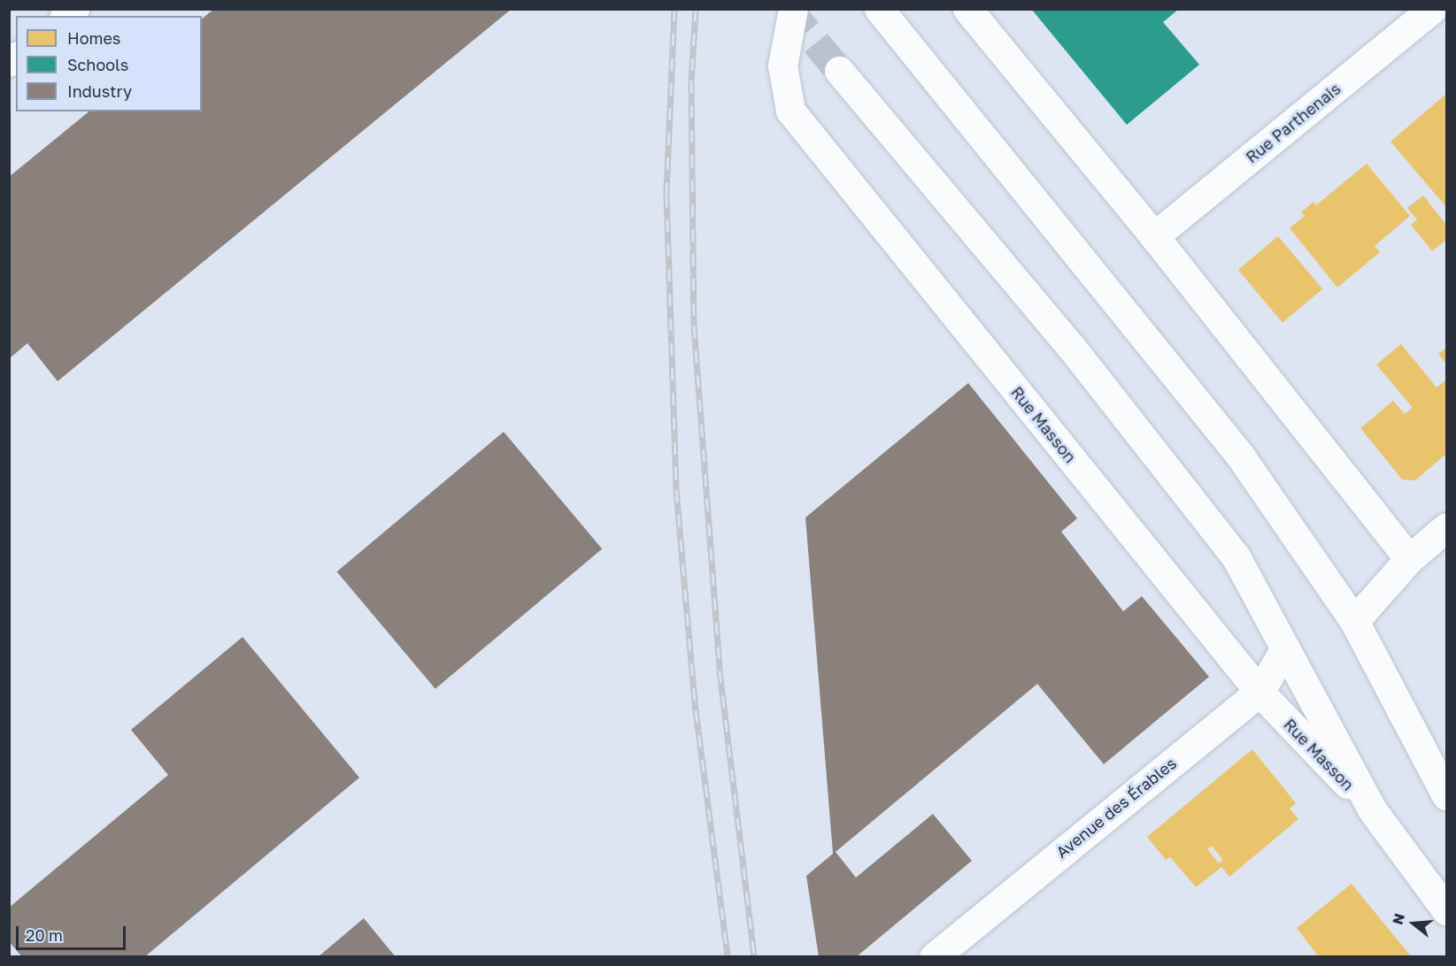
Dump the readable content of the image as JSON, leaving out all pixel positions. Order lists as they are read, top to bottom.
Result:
{
  "streets": {
    "street": ["Rue Parthenais", "Rue Masson", "Avenue des Érables"]
  },
  "crossings": [
    ["Rue Masson", "Avenue des Érables"]
  ],
  "legend": ["Homes", "Schools", "Industry"],
  "scale_bar": "20 m",
  "north": "left"
}
